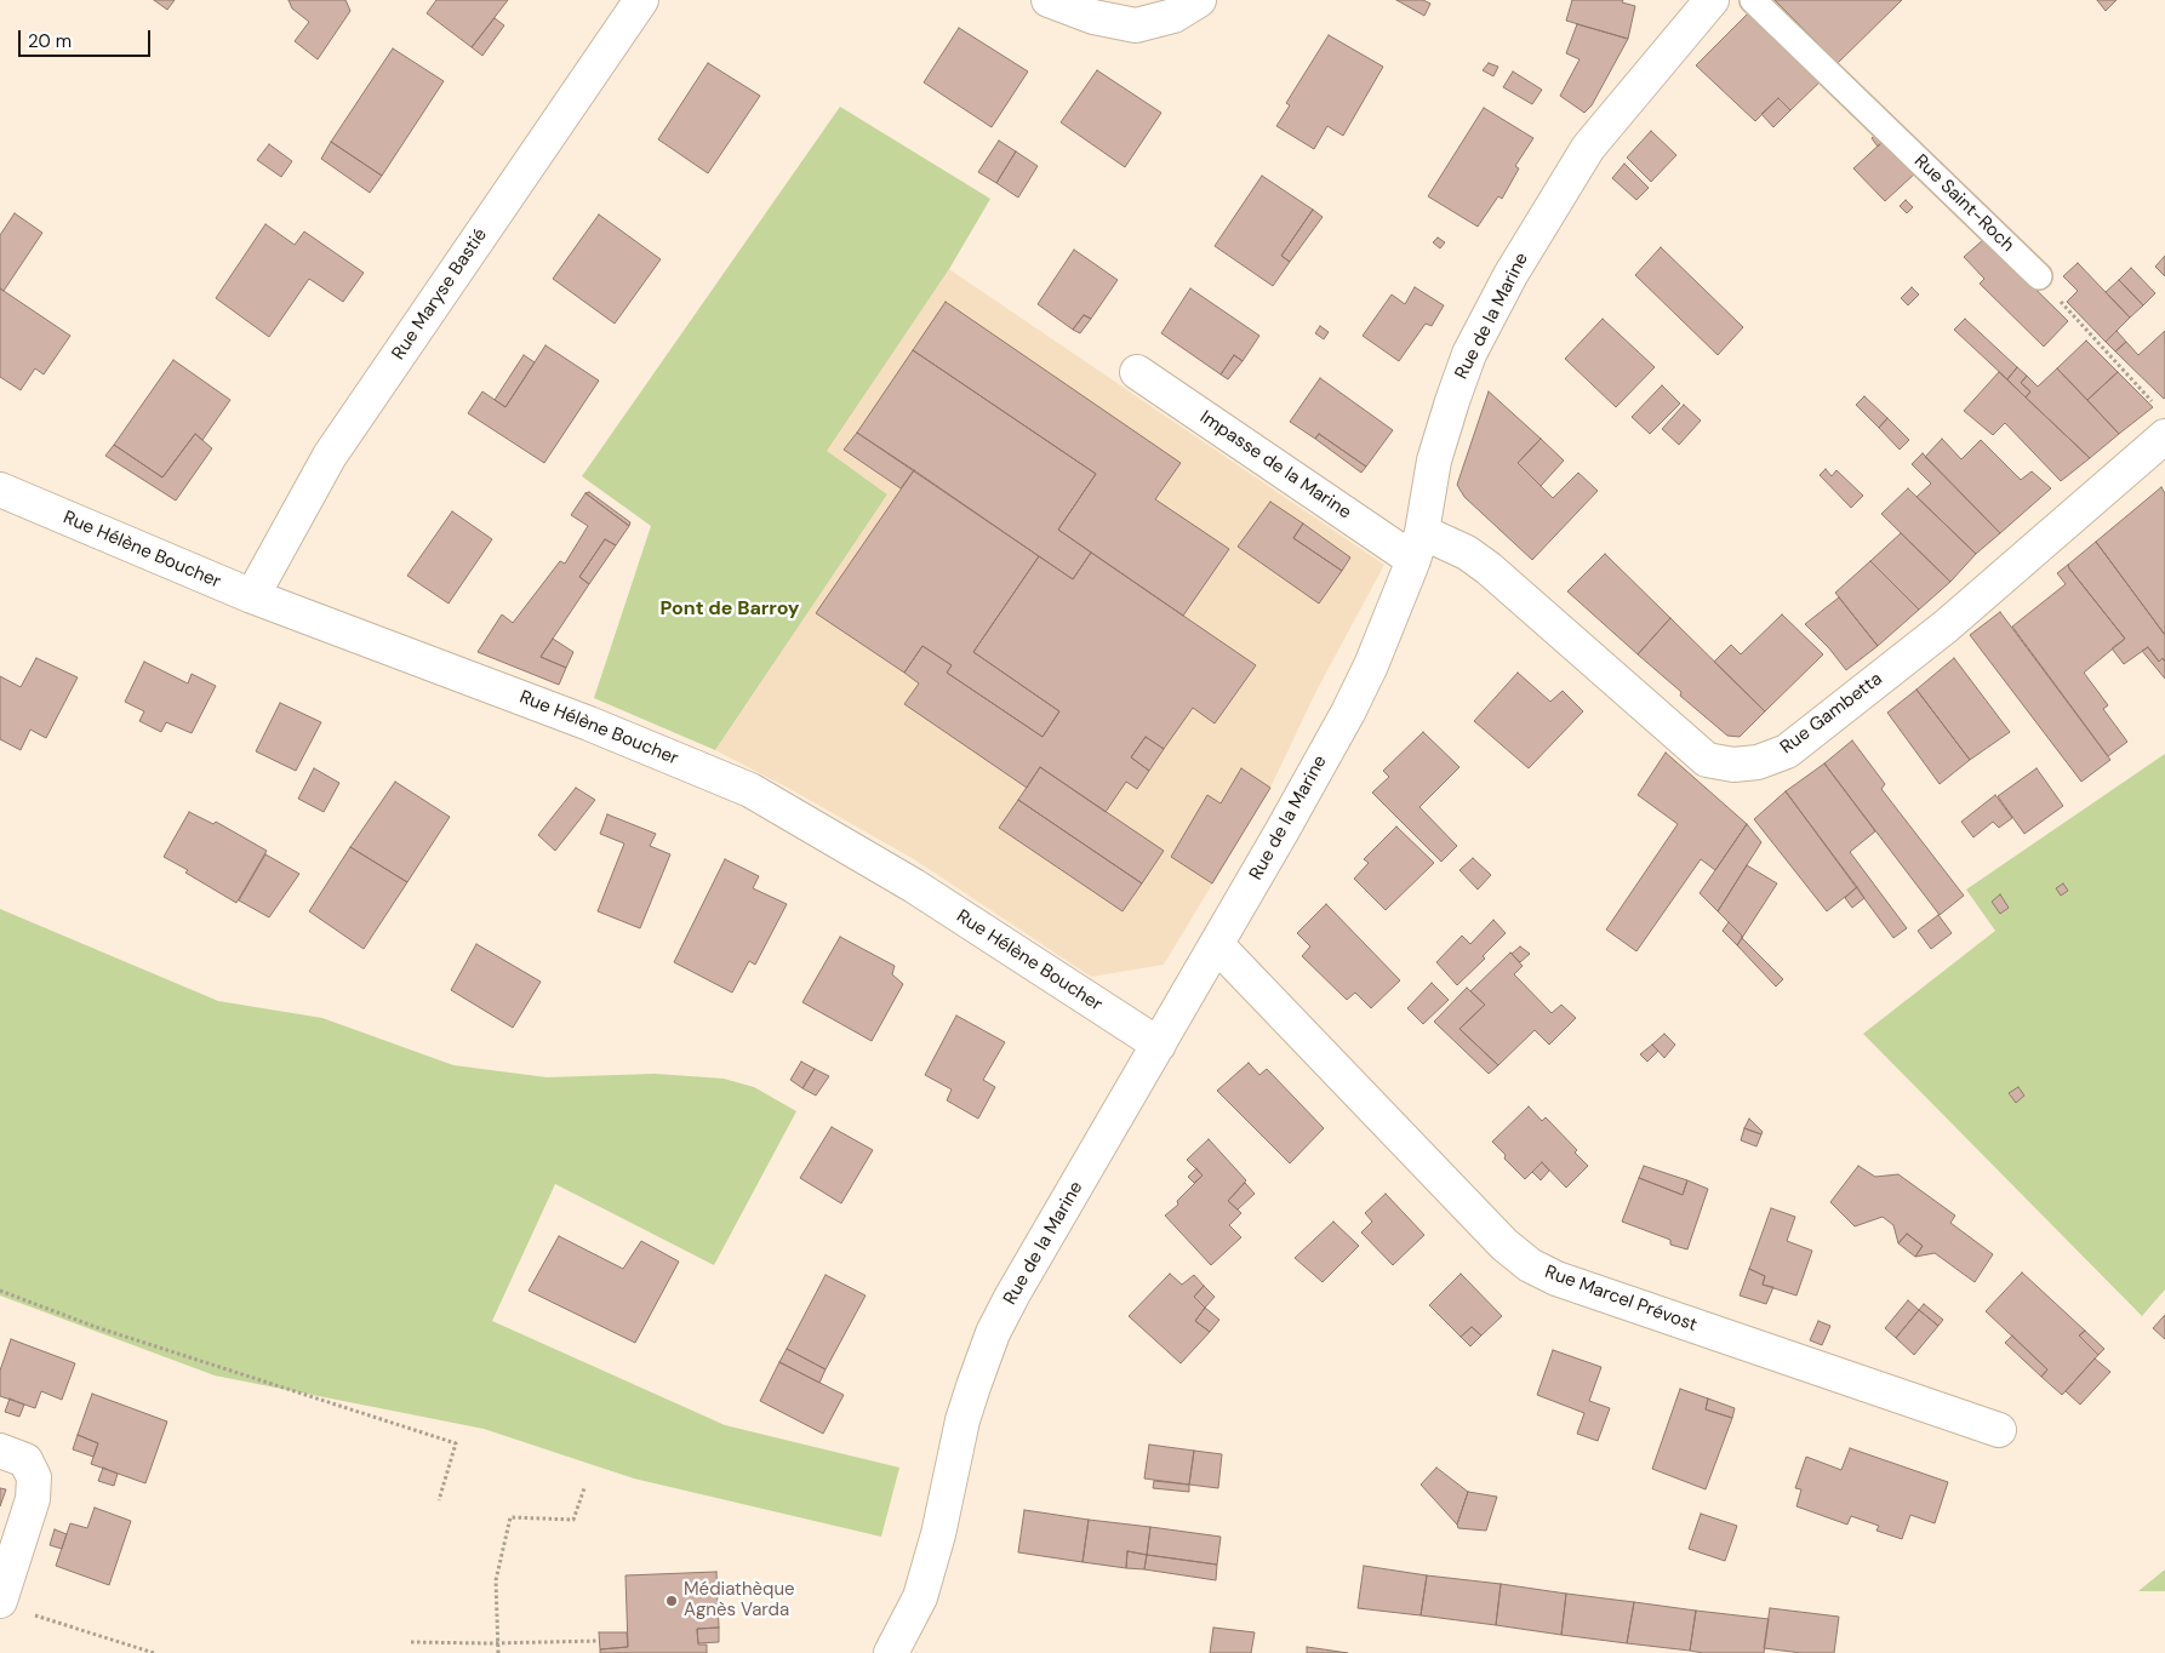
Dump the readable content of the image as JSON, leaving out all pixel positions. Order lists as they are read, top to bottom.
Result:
{
  "streets": {
    "street": [
      "Rue Maryse Bastié",
      "Rue de la Marine",
      "Impasse de la Marine",
      "Rue Hélène Boucher",
      "Rue Gambetta",
      "Rue Marcel Prévost"
    ],
    "lane": ["Rue Saint-Roch"]
  },
  "crossings": [
    ["Rue Maryse Bastié", "Rue Hélène Boucher"],
    ["Rue de la Marine", "Impasse de la Marine"],
    ["Rue de la Marine", "Rue Hélène Boucher"],
    ["Rue de la Marine", "Rue Gambetta"],
    ["Rue de la Marine", "Rue Marcel Prévost"],
    ["Impasse de la Marine", "Rue Gambetta"]
  ],
  "districts": ["Pont de Barroy"],
  "places": ["Médiathèque Agnès Varda"],
  "scale_bar": "20 m"
}
